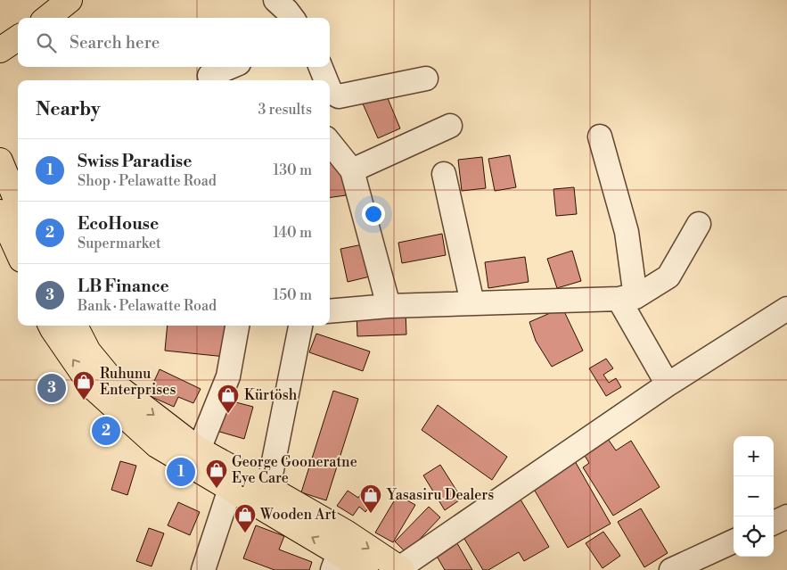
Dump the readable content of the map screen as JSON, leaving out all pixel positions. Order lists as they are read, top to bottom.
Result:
{
  "places": {
    "shop": [
      "Ruhunu Enterprises",
      "Kürtösh",
      "George Gooneratne Eye Care",
      "Yasasiru Dealers",
      "Wooden Art"
    ]
  },
  "page": {
    "search": "Search here",
    "heading": ["Nearby", "3 results"],
    "list": [
      {
        "mark": "1",
        "name": "Swiss Paradise",
        "note": "Shop · Pelawatte Road",
        "value": "130 m"
      },
      {
        "mark": "2",
        "name": "EcoHouse",
        "note": "Supermarket",
        "value": "140 m"
      },
      {
        "mark": "3",
        "name": "LB Finance",
        "note": "Bank · Pelawatte Road",
        "value": "150 m"
      }
    ],
    "pins": ["3", "2", "1"],
    "map_buttons": ["+", "−"]
  }
}
